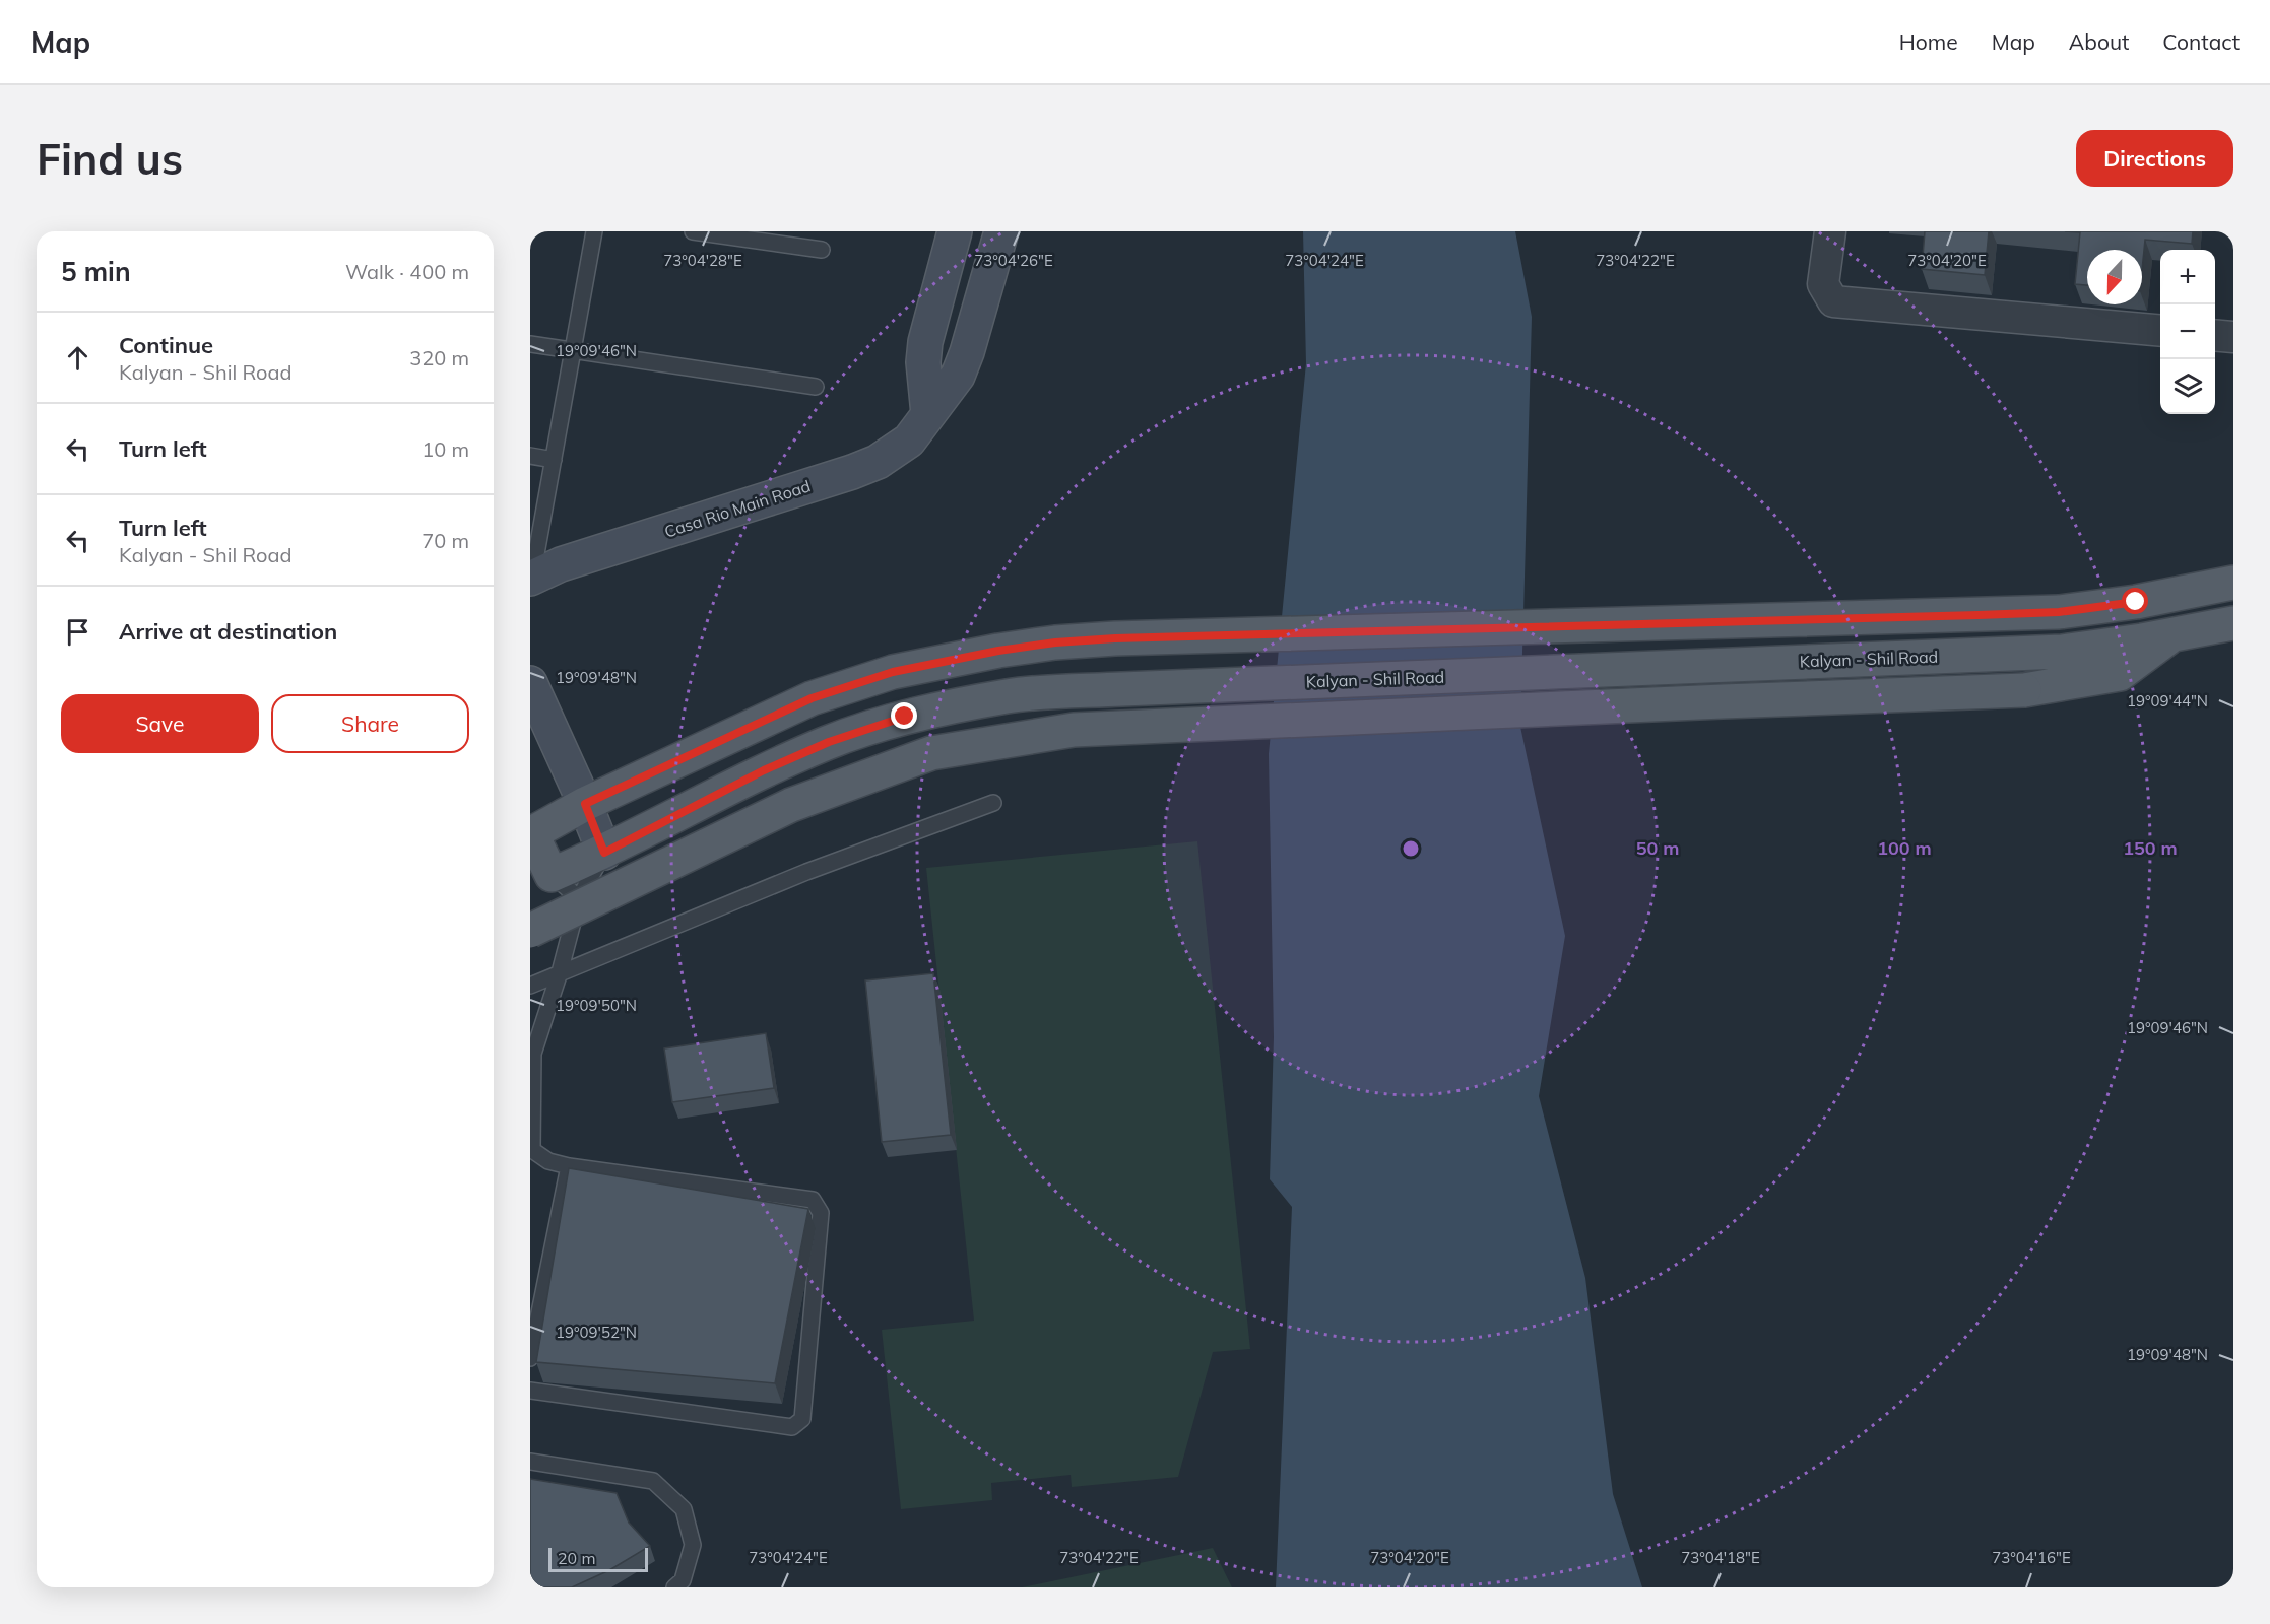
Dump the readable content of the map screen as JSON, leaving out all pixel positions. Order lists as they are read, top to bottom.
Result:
{
  "streets": {
    "main road": ["Kalyan - Shil Road"],
    "street": ["Casa Rio Main Road"]
  },
  "scale_bar": "20 m",
  "north": "bottom",
  "page": {
    "header": "Map",
    "nav": [
      "Home",
      "Map",
      "About",
      "Contact"
    ],
    "buttons": [
      "Directions",
      ["Save", "Share"]
    ],
    "title": "Find us",
    "heading": ["5 min", "Walk · 400 m"],
    "map_buttons": ["+", "−"],
    "list": [
      ["Continue", "Kalyan - Shil Road", "320 m"],
      ["Turn left", "10 m"],
      ["Turn left", "Kalyan - Shil Road", "70 m"],
      "Arrive at destination"
    ],
    "scale": "20 m"
  },
  "coordinates": [
    "73°04'22\"E",
    "73°04'28\"E",
    "73°04'26\"E",
    "73°04'24\"E",
    "73°04'20\"E",
    "19°09'46\"N",
    "19°09'48\"N",
    "19°09'44\"N",
    "19°09'50\"N",
    "19°09'52\"N",
    "73°04'18\"E",
    "73°04'16\"E"
  ],
  "rings": ["50 m", "100 m", "150 m"]
}
